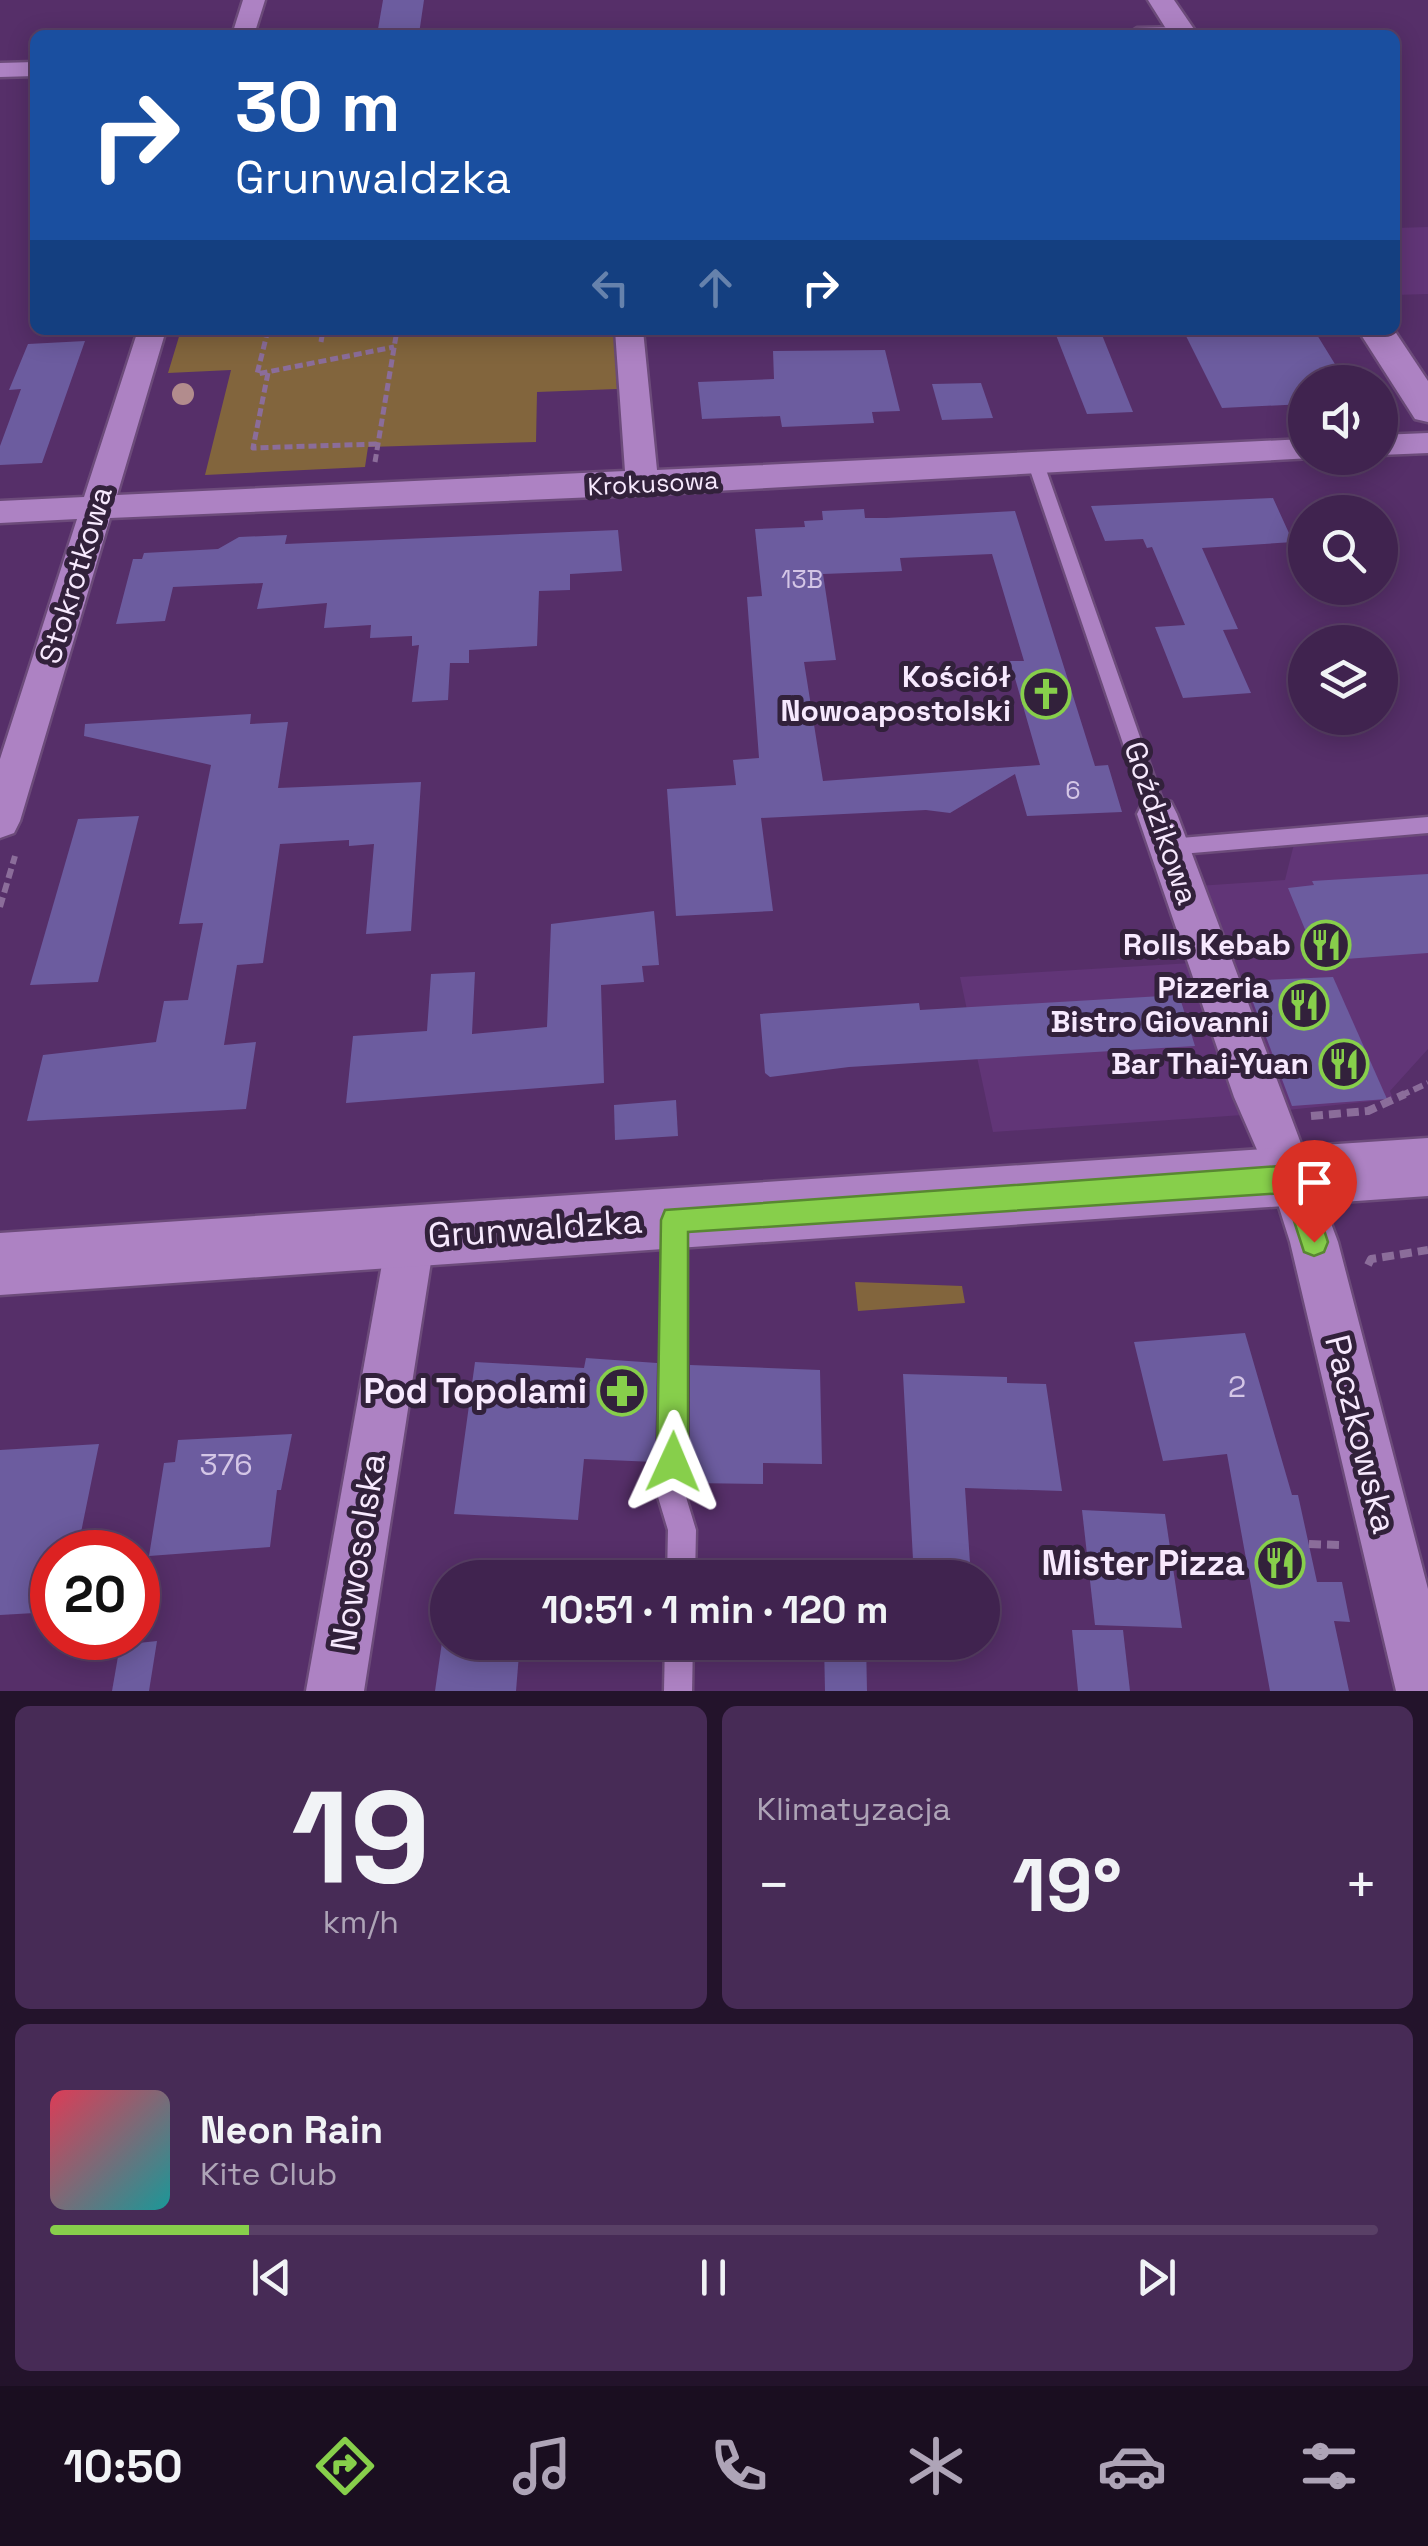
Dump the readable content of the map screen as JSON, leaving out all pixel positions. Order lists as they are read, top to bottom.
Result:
{
  "streets": {
    "street": [
      "Krokusowa",
      "Stokrotkowa",
      "Goździkowa",
      "Grunwaldzka",
      "Paczkowska",
      "Nowosolska"
    ]
  },
  "crossings": [
    ["Krokusowa", "Stokrotkowa"],
    ["Krokusowa", "Goździkowa"],
    ["Goździkowa", "Grunwaldzka"],
    ["Goździkowa", "Paczkowska"],
    ["Grunwaldzka", "Paczkowska"],
    ["Grunwaldzka", "Nowosolska"]
  ],
  "places": {
    "church": ["Kościół Nowoapostolski"],
    "restaurant": [
      "Rolls Kebab",
      "Pizzeria Bistro Giovanni",
      "Bar Thai-Yuan",
      "Mister Pizza"
    ],
    "pharmacy": ["Pod Topolami"]
  },
  "house_numbers": [
    "13B",
    "6",
    "2",
    "376"
  ],
  "page": {
    "turn": ["30 m", "Grunwaldzka"],
    "limit": "20",
    "trip": "10:51 · 1 min · 120 m",
    "tile": [
      ["19", "km/h"],
      "Klimatyzacja"
    ],
    "heat": ["−", "19°", "+"],
    "song": ["Neon Rain", "Kite Club"],
    "tabs": "10:50"
  }
}
